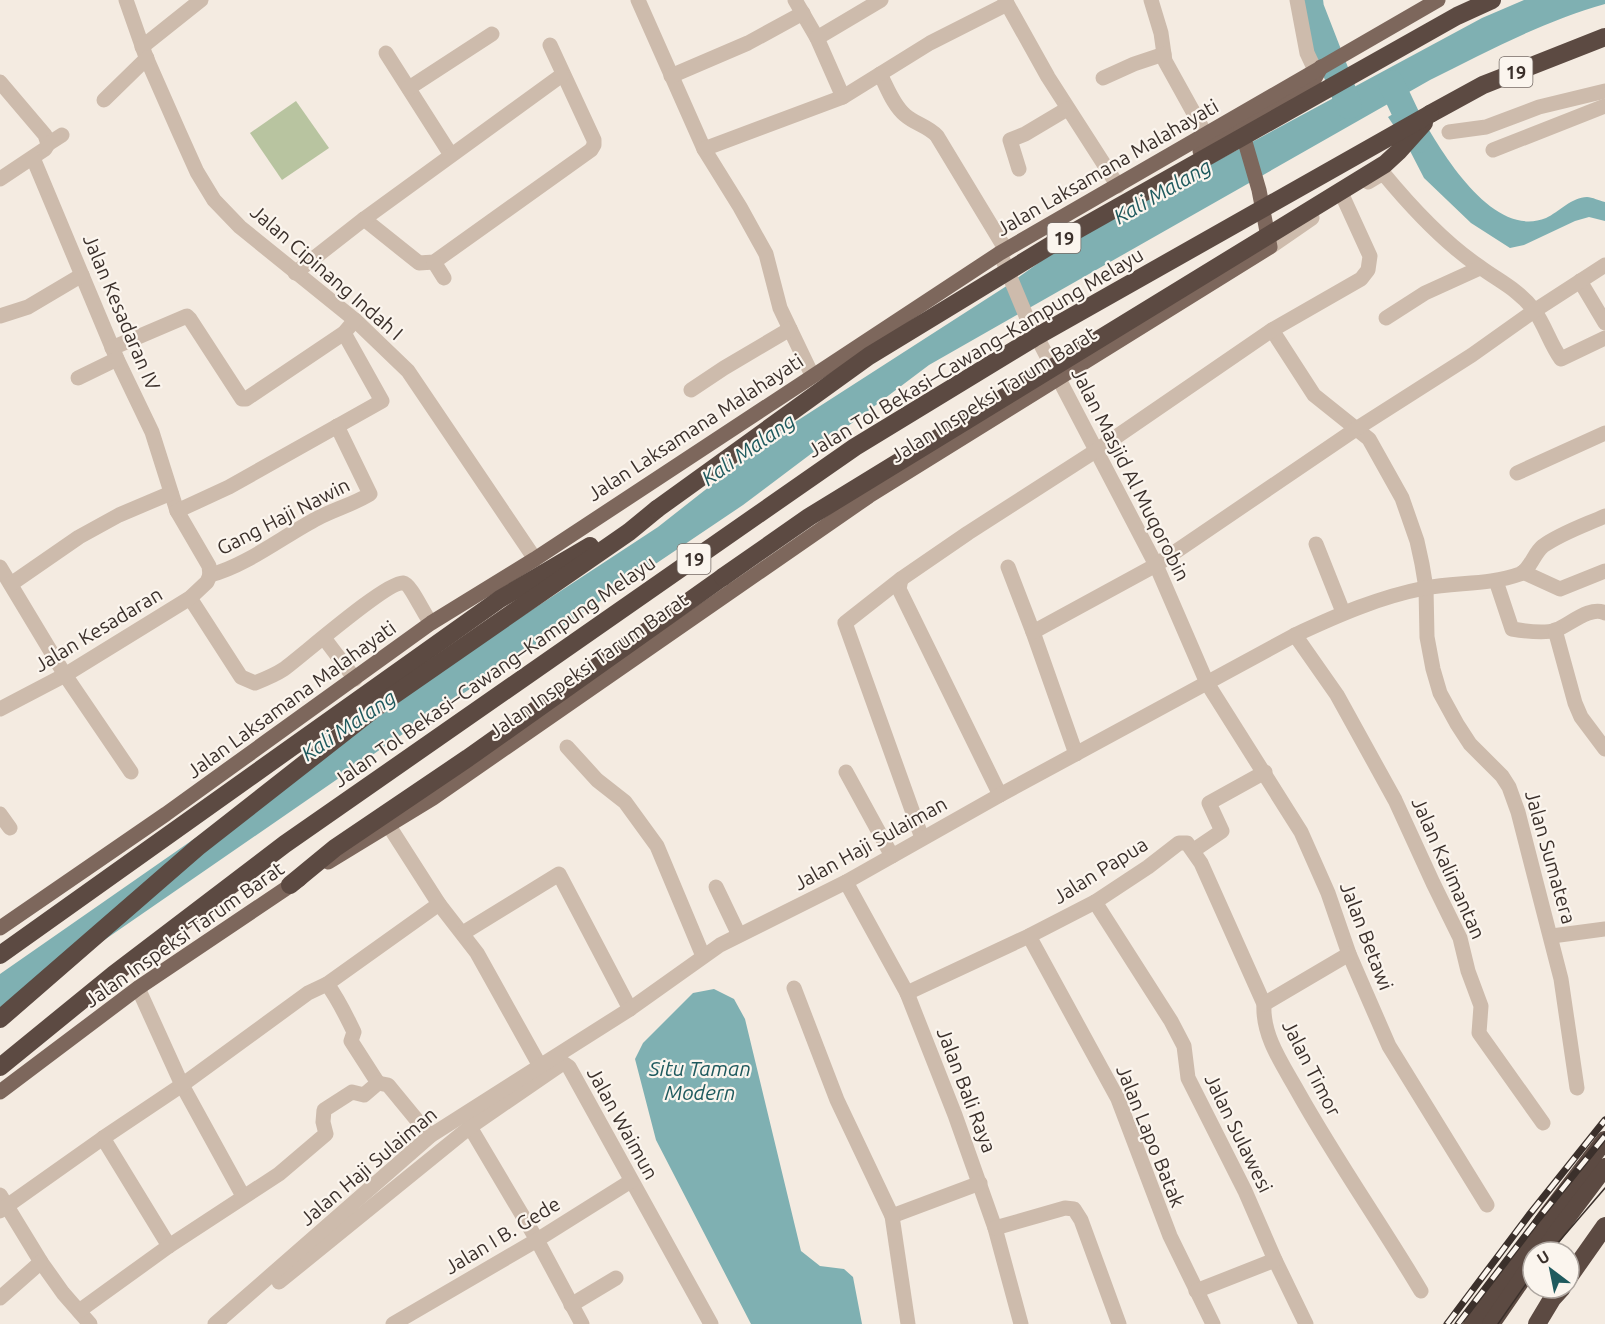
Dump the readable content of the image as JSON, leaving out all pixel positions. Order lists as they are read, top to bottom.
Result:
{
  "streets": {
    "highway": ["19", "Jalan Tol Bekasi–Cawang–Kampung Melayu"],
    "main road": ["Jalan Laksamana Malahayati", "Jalan Inspeksi Tarum Barat"],
    "street": [
      "Jalan Cipinang Indah I",
      "Jalan Kesadaran IV",
      "Jalan Masjid Al Muqorobin",
      "Gang Haji Nawin",
      "Jalan Kesadaran",
      "Jalan Haji Sulaiman",
      "Jalan Sumatera",
      "Jalan Kalimantan",
      "Jalan Papua",
      "Jalan Betawi",
      "Jalan Timor",
      "Jalan Bali Raya",
      "Jalan Waimun",
      "Jalan Sulawesi",
      "Jalan Lapo Batak",
      "Jalan I B. Gede"
    ]
  },
  "crossings": [
    ["Jalan Laksamana Malahayati", "Jalan Cipinang Indah I"],
    ["Jalan Laksamana Malahayati", "Jalan Masjid Al Muqorobin"],
    ["Jalan Kesadaran IV", "Gang Haji Nawin"],
    ["Jalan Kesadaran IV", "Jalan Kesadaran"],
    ["Jalan Inspeksi Tarum Barat", "Jalan Masjid Al Muqorobin"],
    ["Jalan Masjid Al Muqorobin", "Jalan Haji Sulaiman"],
    ["Jalan Masjid Al Muqorobin", "Jalan Betawi"],
    ["Gang Haji Nawin", "Jalan Kesadaran"],
    ["Jalan Haji Sulaiman", "Jalan Sumatera"],
    ["Jalan Haji Sulaiman", "Jalan Kalimantan"],
    ["Jalan Haji Sulaiman", "Jalan Betawi"],
    ["Jalan Haji Sulaiman", "Jalan Bali Raya"],
    ["Jalan Papua", "Jalan Timor"],
    ["Jalan Papua", "Jalan Bali Raya"],
    ["Jalan Papua", "Jalan Sulawesi"],
    ["Jalan Papua", "Jalan Lapo Batak"],
    ["Jalan Waimun", "Jalan I B. Gede"]
  ],
  "water": ["Kali Malang", "Situ Taman Modern"],
  "north": "top left"
}
